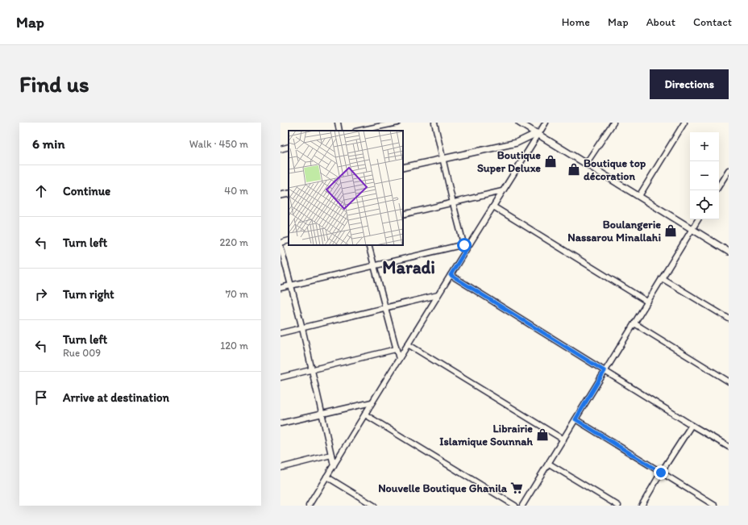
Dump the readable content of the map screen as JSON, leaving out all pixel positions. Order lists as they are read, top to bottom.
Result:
{
  "districts": ["Maradi"],
  "places": {
    "shop": [
      "Boutique Super Deluxe",
      "Boutique top décoration",
      "Boulangerie Nassarou Minallahi",
      "Librairie Islamique Sounnah"
    ],
    "supermarket": ["Nouvelle Boutique Ghanila"]
  },
  "page": {
    "header": "Map",
    "nav": [
      "Home",
      "Map",
      "About",
      "Contact"
    ],
    "buttons": "Directions",
    "title": "Find us",
    "heading": ["6 min", "Walk · 450 m"],
    "map_buttons": ["+", "−"],
    "list": [
      ["Continue", "40 m"],
      ["Turn left", "220 m"],
      ["Turn right", "70 m"],
      ["Turn left", "Rue 009", "120 m"],
      "Arrive at destination"
    ]
  }
}
